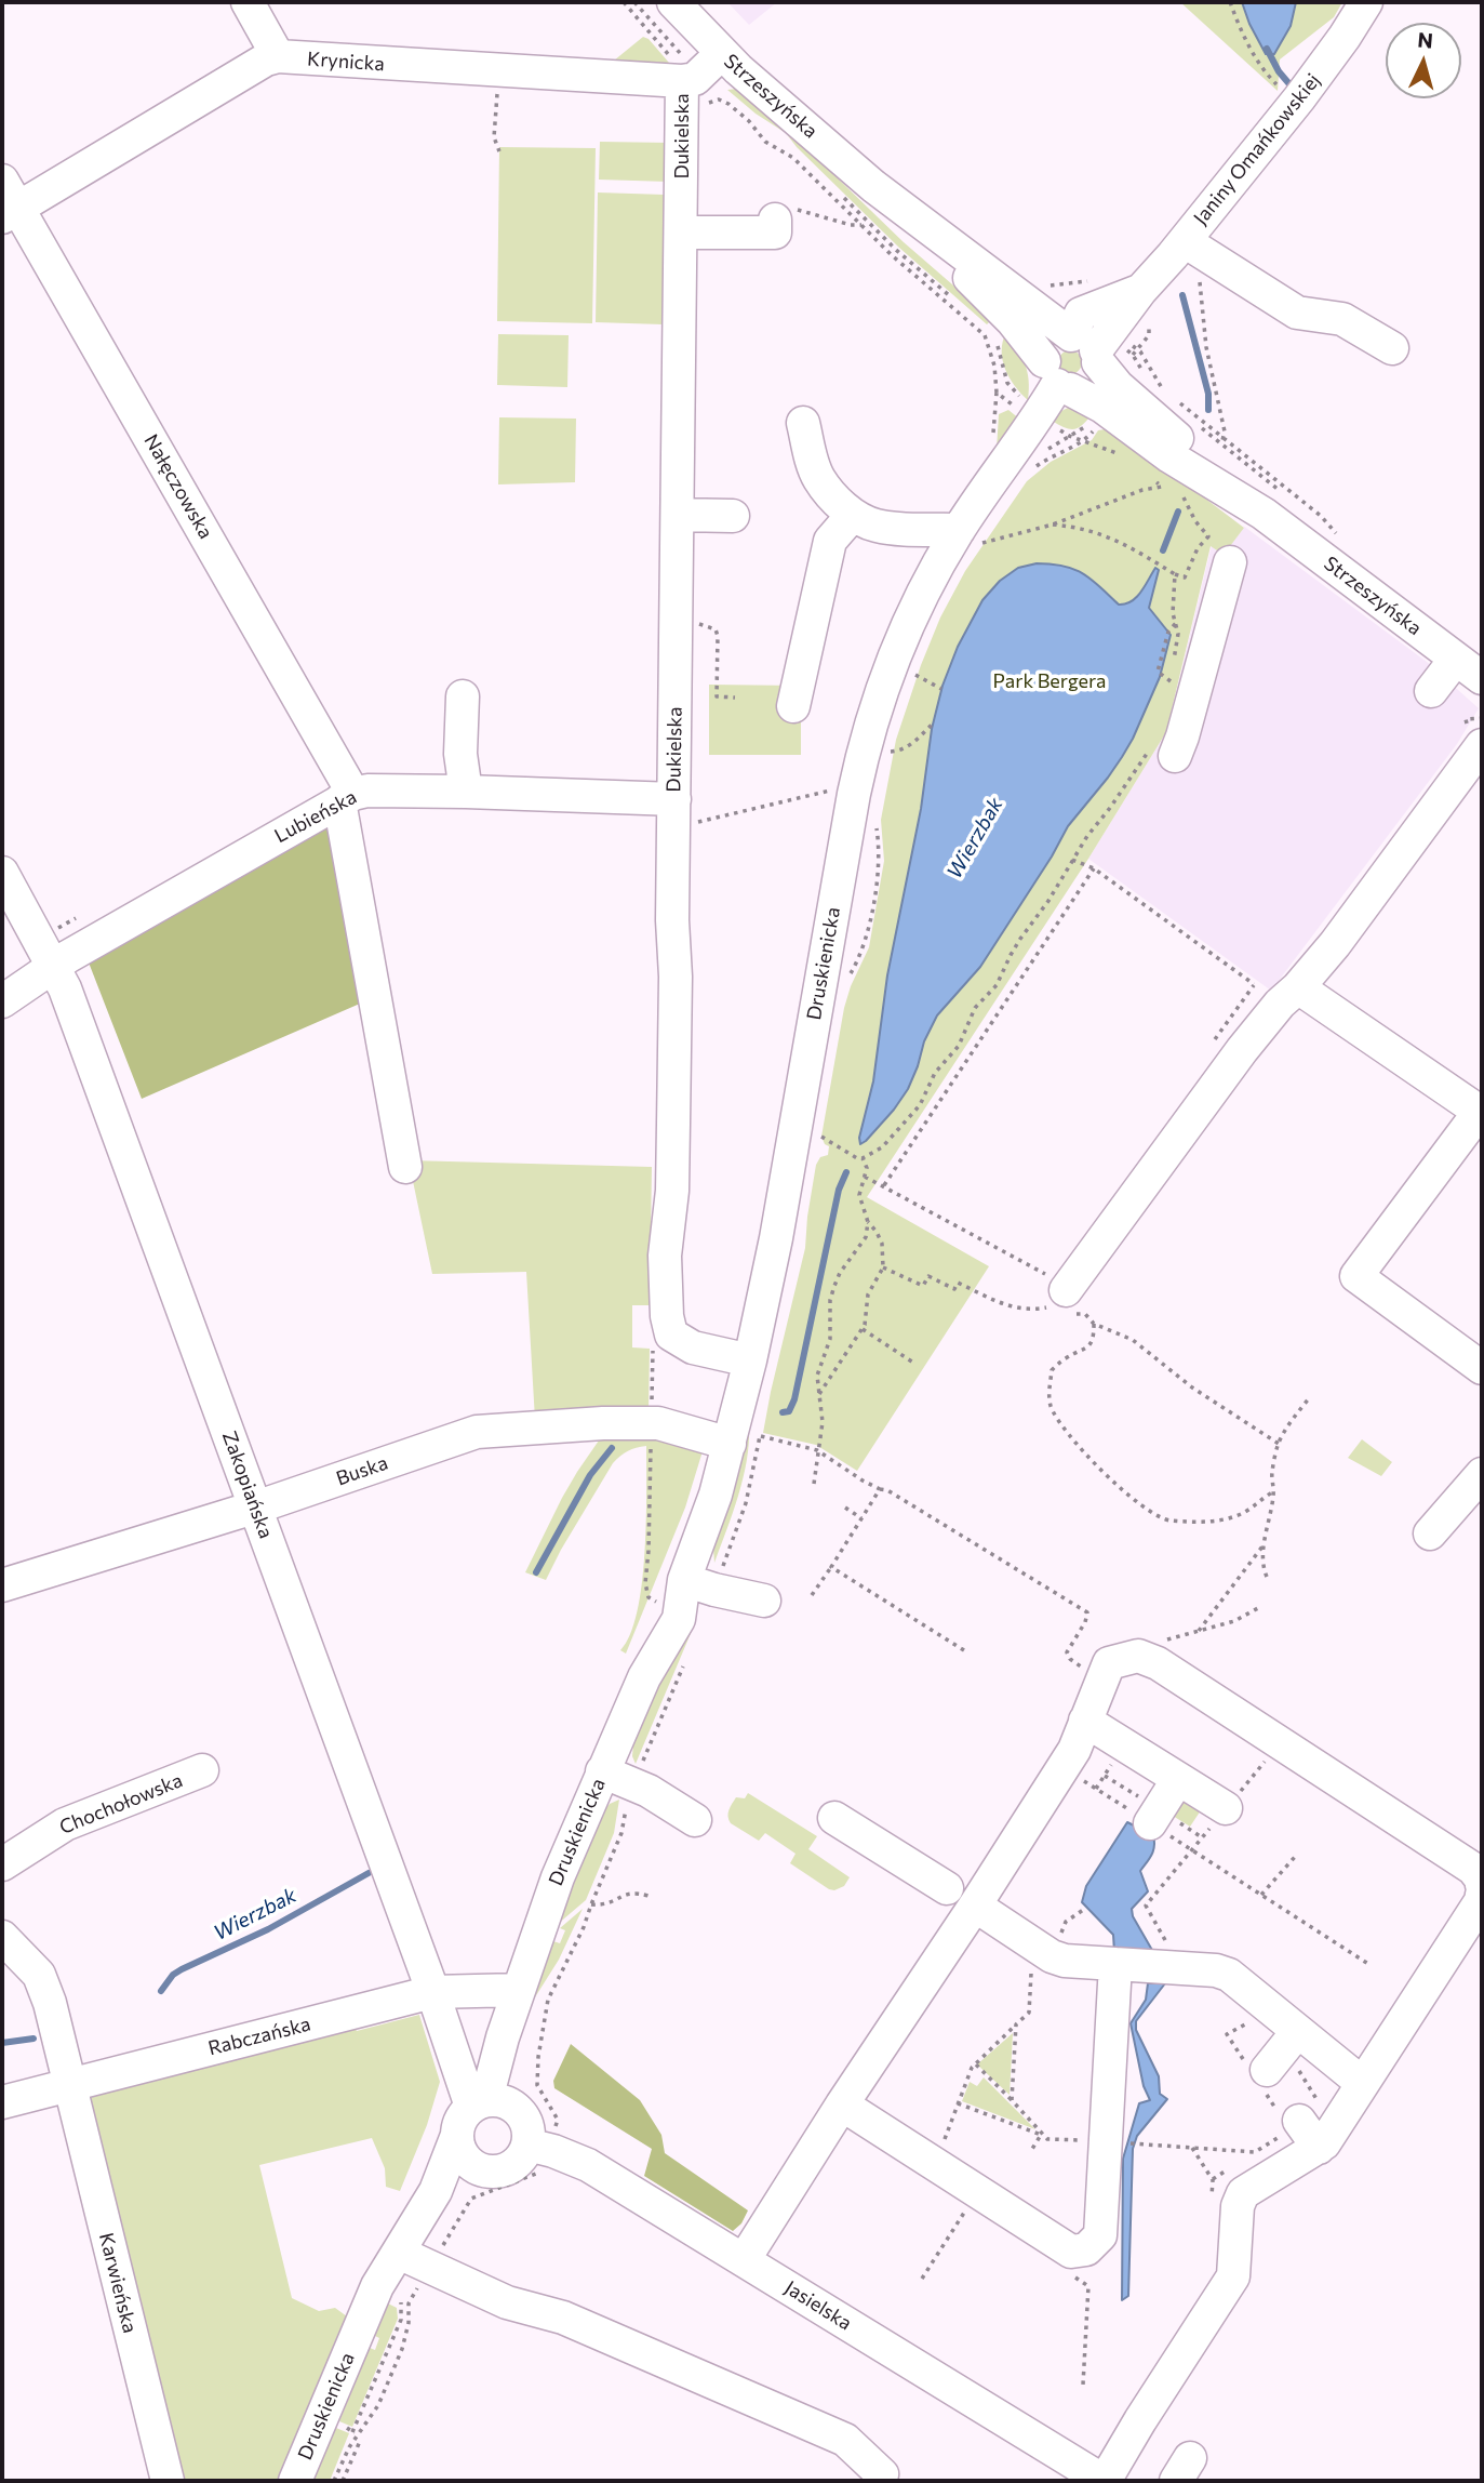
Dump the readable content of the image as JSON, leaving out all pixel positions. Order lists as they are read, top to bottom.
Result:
{
  "streets": {
    "street": [
      "Krynicka",
      "Strzeszyńska",
      "Dukielska",
      "Janiny Omańkowskiej",
      "Nałęczowska",
      "Lubieńska",
      "Druskienicka",
      "Buska",
      "Zakopiańska",
      "Chochołowska",
      "Rabczańska",
      "Karwieńska",
      "Jasielska"
    ]
  },
  "crossings": [
    ["Krynicka", "Strzeszyńska"],
    ["Krynicka", "Dukielska"],
    ["Strzeszyńska", "Dukielska"],
    ["Strzeszyńska", "Janiny Omańkowskiej"],
    ["Strzeszyńska", "Druskienicka"],
    ["Dukielska", "Lubieńska"],
    ["Dukielska", "Druskienicka"],
    ["Janiny Omańkowskiej", "Druskienicka"],
    ["Nałęczowska", "Lubieńska"],
    ["Lubieńska", "Zakopiańska"],
    ["Druskienicka", "Buska"],
    ["Druskienicka", "Zakopiańska"],
    ["Druskienicka", "Rabczańska"],
    ["Druskienicka", "Jasielska"],
    ["Buska", "Zakopiańska"],
    ["Zakopiańska", "Rabczańska"],
    ["Zakopiańska", "Jasielska"],
    ["Rabczańska", "Karwieńska"]
  ],
  "water": ["Wierzbak"],
  "parks": ["Park Bergera"],
  "north": "top"
}
